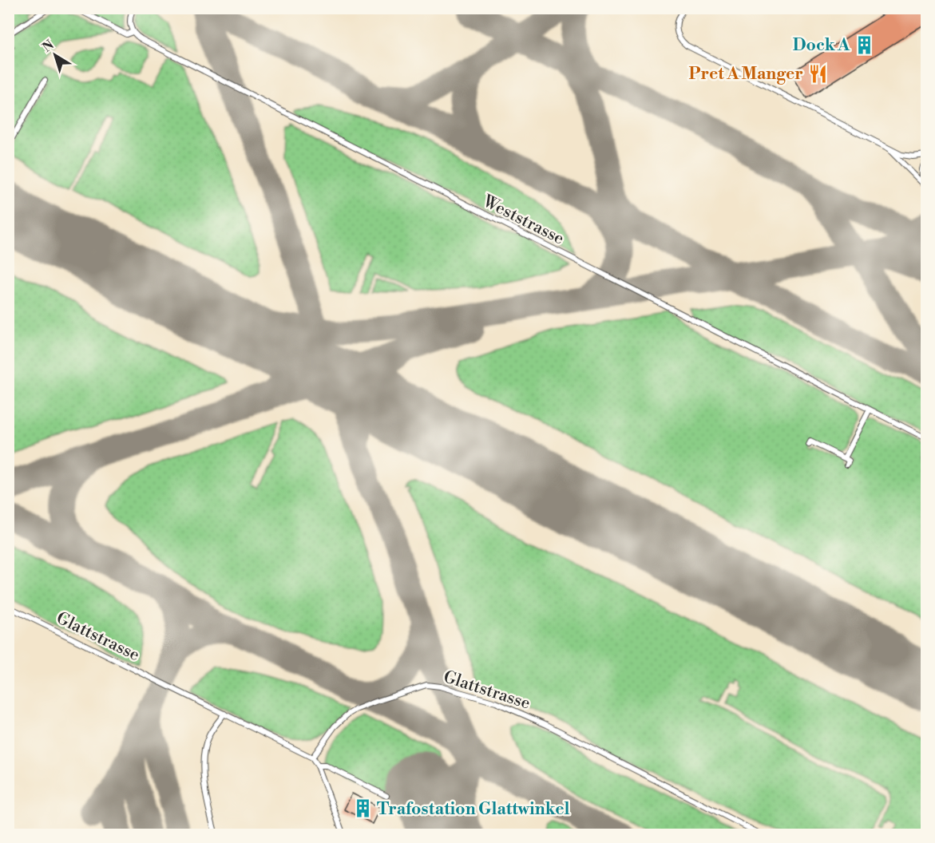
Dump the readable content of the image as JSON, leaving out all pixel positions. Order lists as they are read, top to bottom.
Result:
{
  "streets": {
    "lane": ["Weststrasse", "Glattstrasse"]
  },
  "places": {
    "building": ["Dock A", "Trafostation Glattwinkel"],
    "restaurant": ["Pret A Manger"]
  },
  "north": "top left"
}
